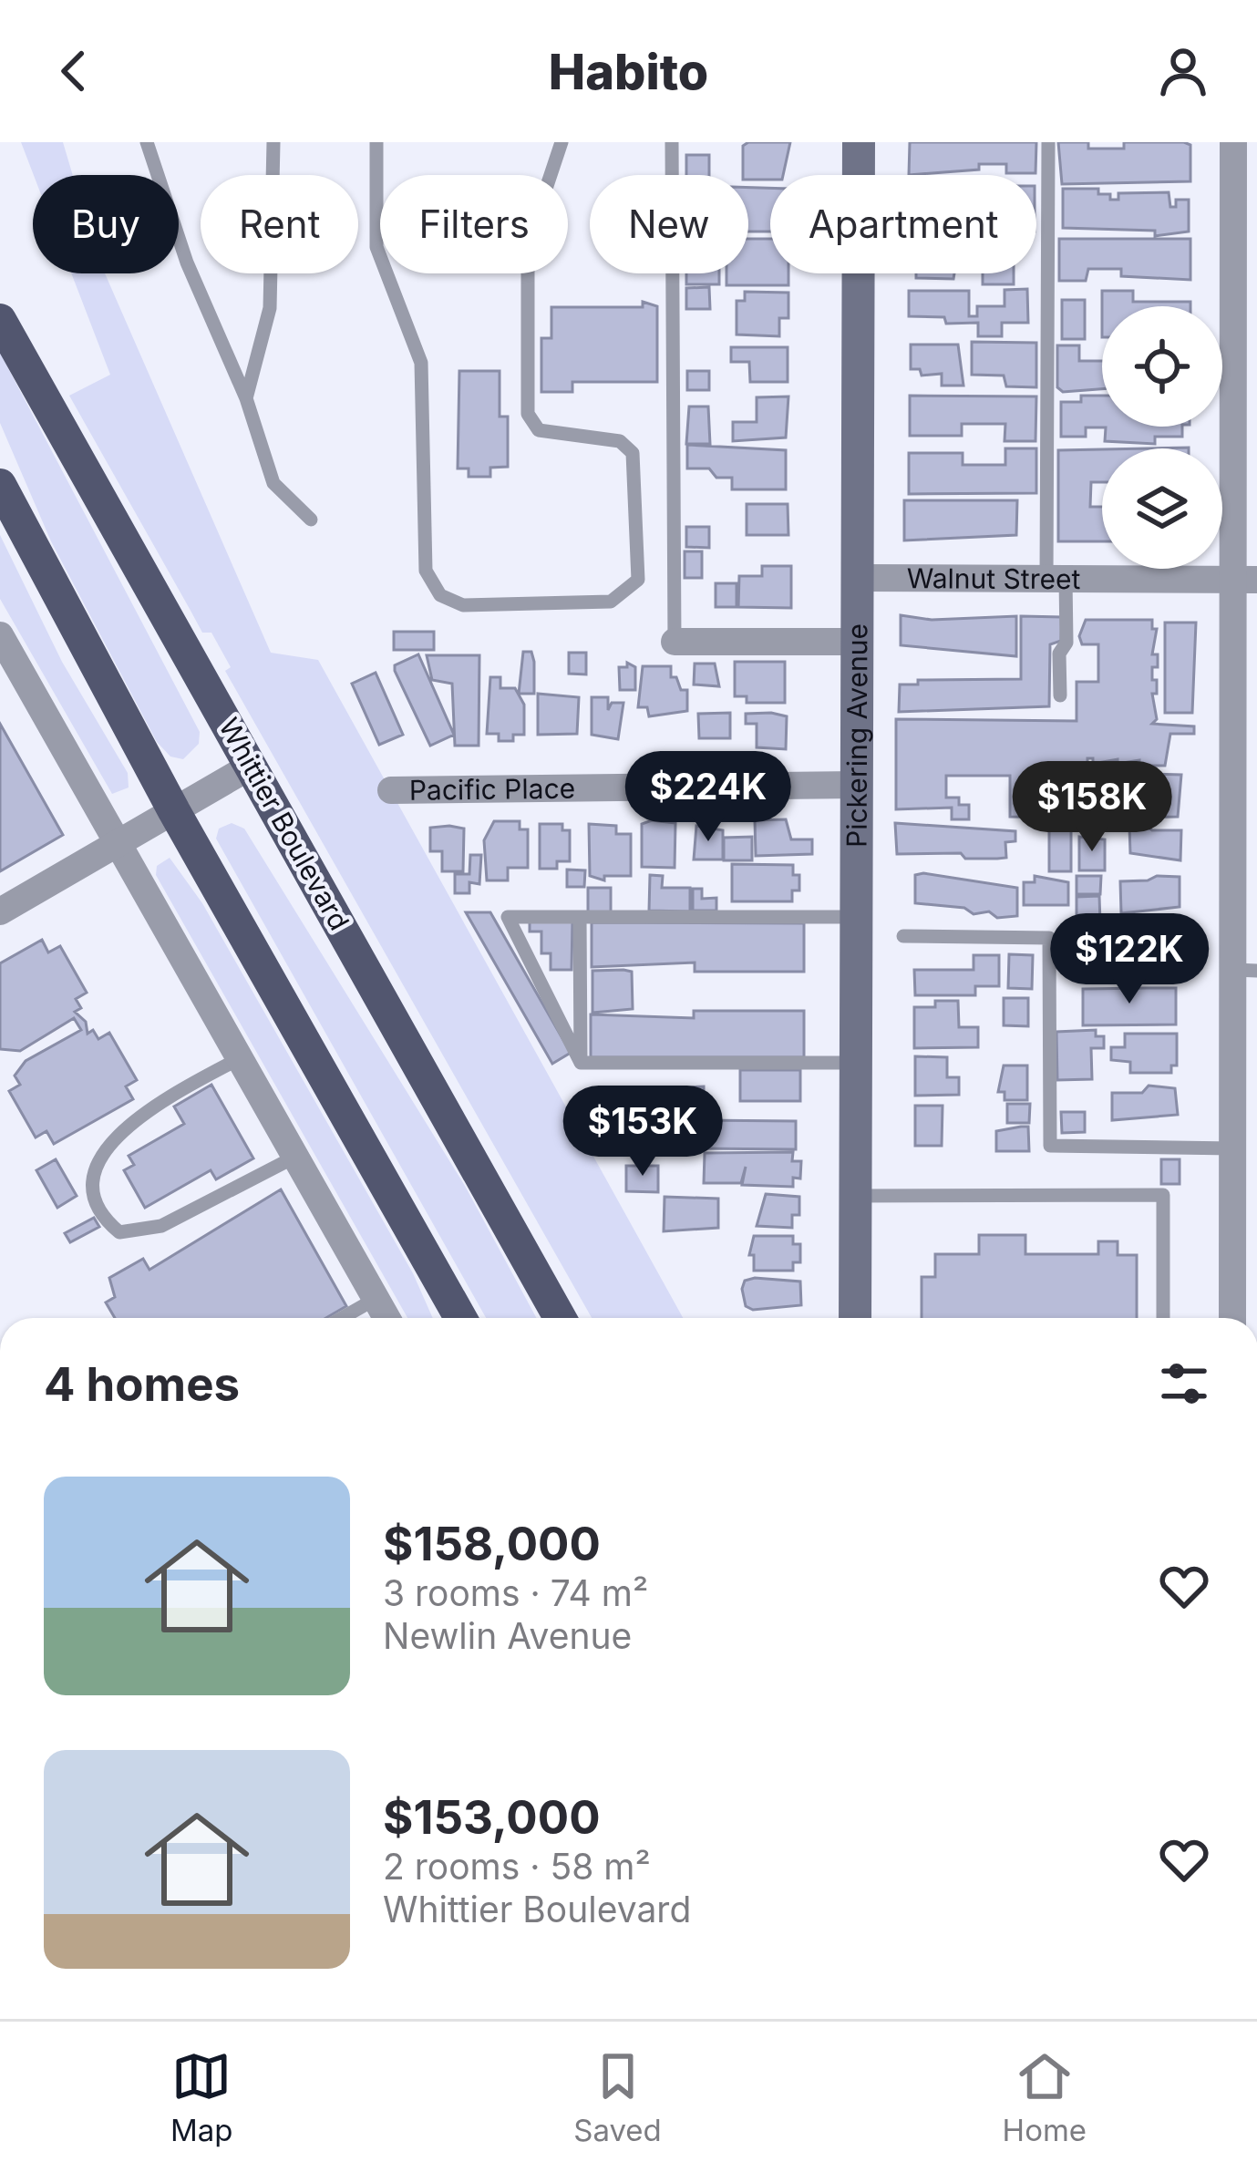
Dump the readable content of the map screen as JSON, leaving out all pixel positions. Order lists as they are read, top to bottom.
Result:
{
  "streets": {
    "main road": ["Whittier Boulevard"],
    "street": ["Walnut Street", "Pickering Avenue", "Pacific Place"]
  },
  "crossings": [
    ["Walnut Street", "Pickering Avenue"],
    ["Pickering Avenue", "Pacific Place"]
  ],
  "page": {
    "header": "Habito",
    "chip": [
      "Buy",
      "Rent",
      "Filters",
      "New",
      "Apartment"
    ],
    "price": [
      "$224K",
      "$158K",
      "$122K",
      "$153K"
    ],
    "heading": "4 homes",
    "list": [
      {
        "name": "$158,000",
        "note": "3 rooms · 74 m² · Newlin Avenue"
      },
      {
        "name": "$153,000",
        "note": "2 rooms · 58 m² · Whittier Boulevard"
      }
    ],
    "tabs": ["Map", "Saved", "Home"]
  }
}
